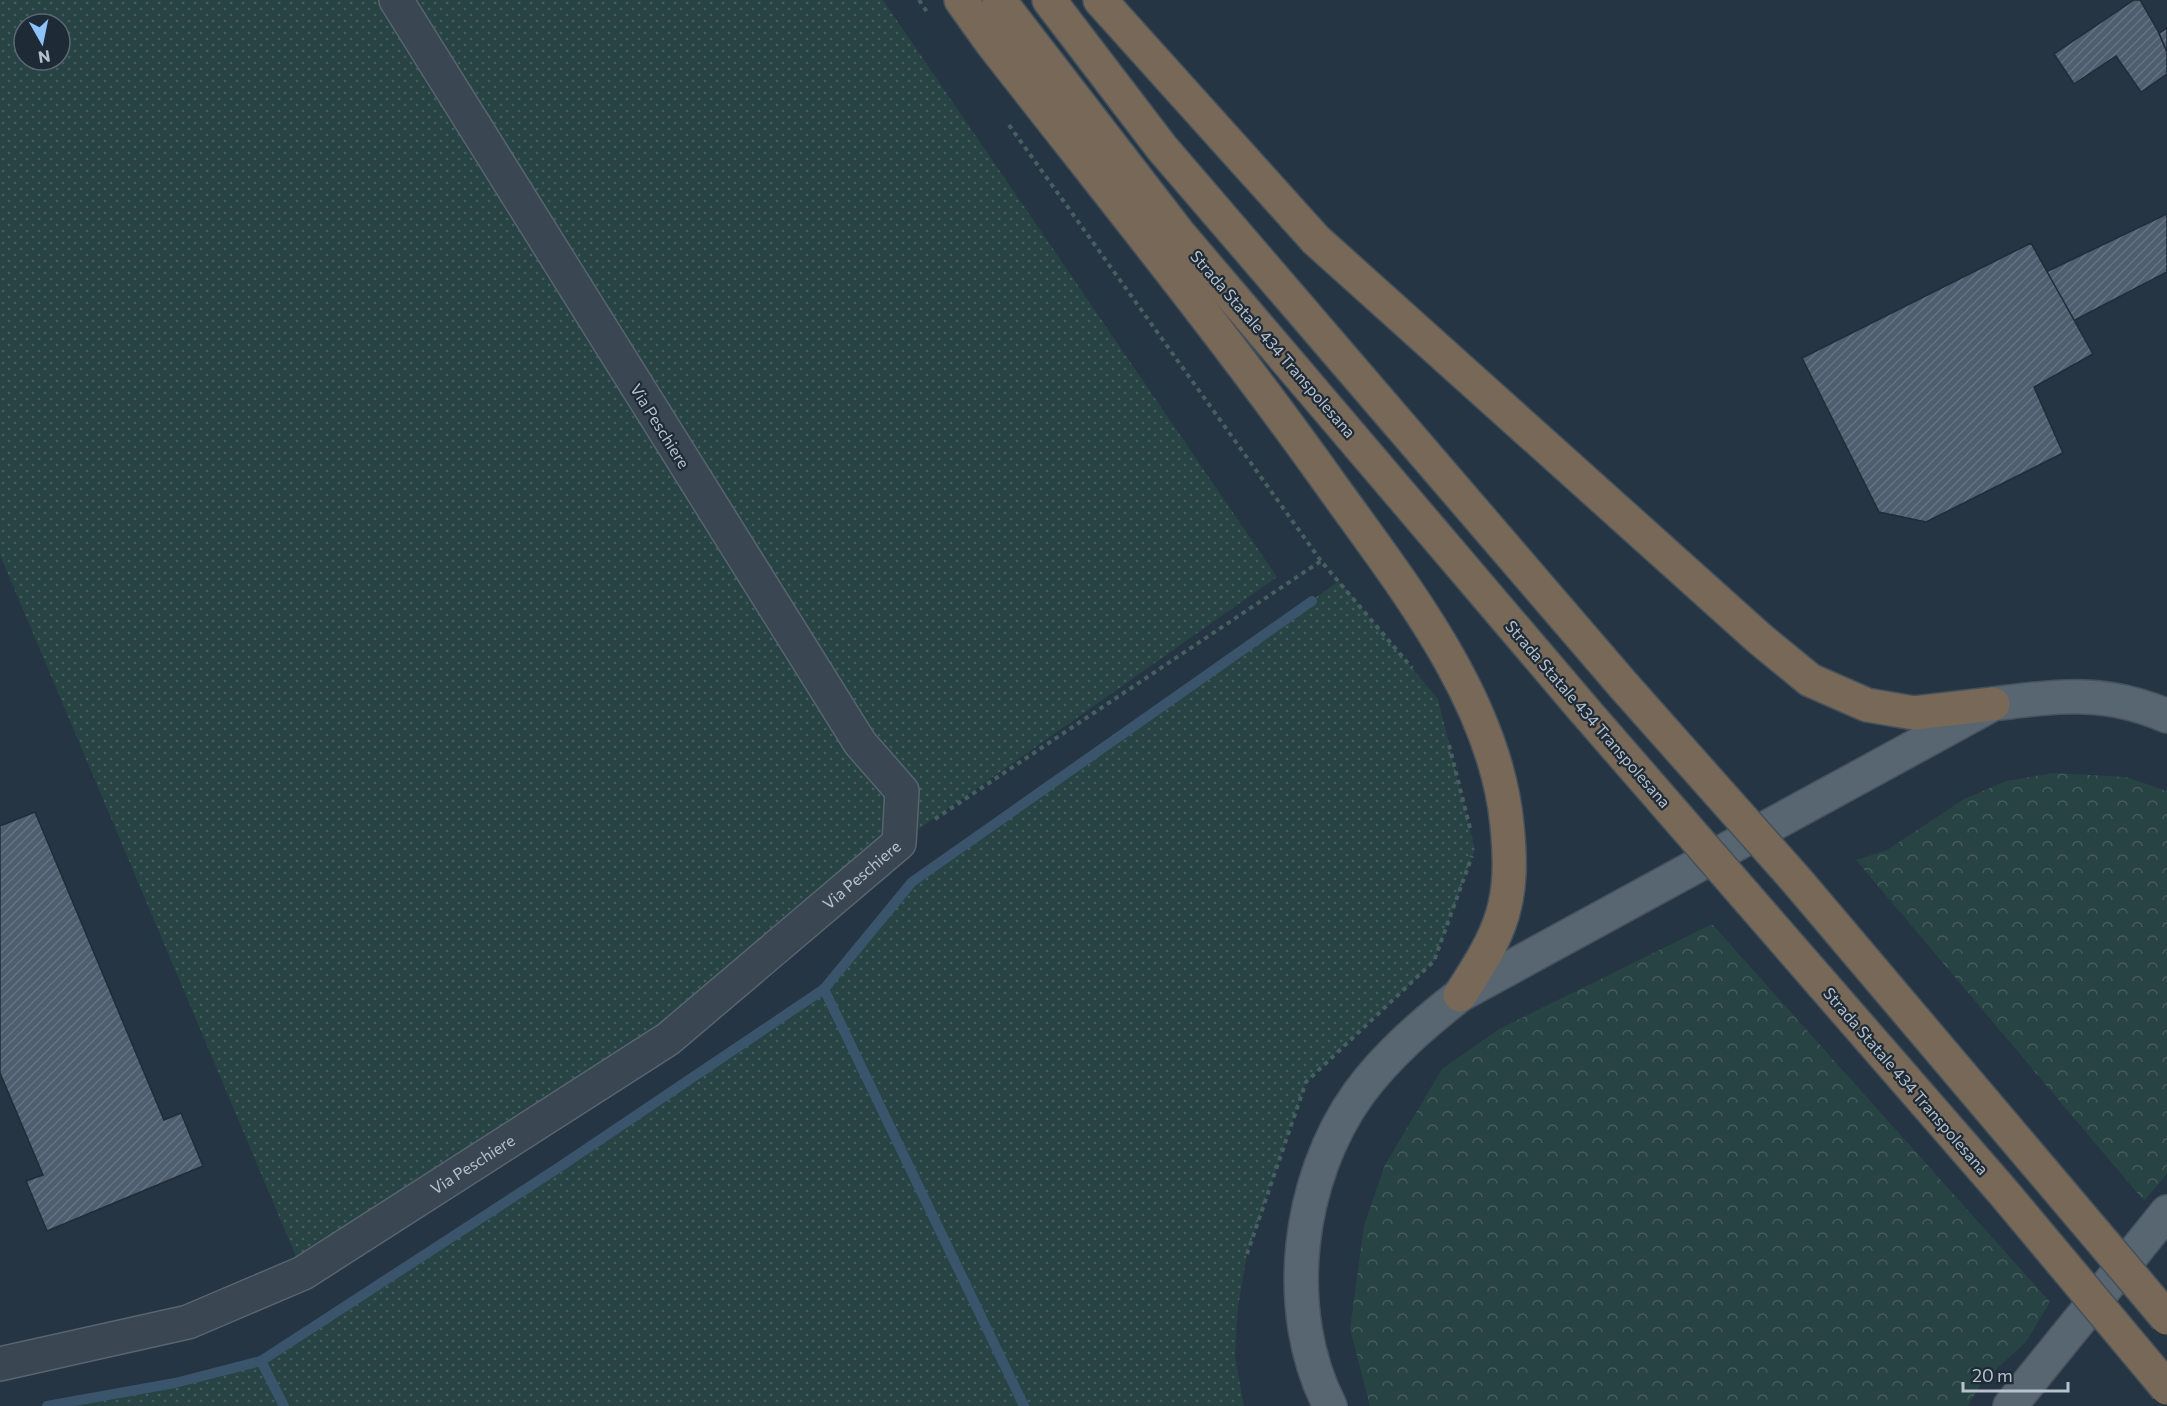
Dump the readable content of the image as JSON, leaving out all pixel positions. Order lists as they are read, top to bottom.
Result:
{
  "streets": {
    "highway": ["Strada Statale 434 Transpolesana"],
    "street": ["Via Peschiere"]
  },
  "scale_bar": "20 m",
  "north": "bottom"
}
